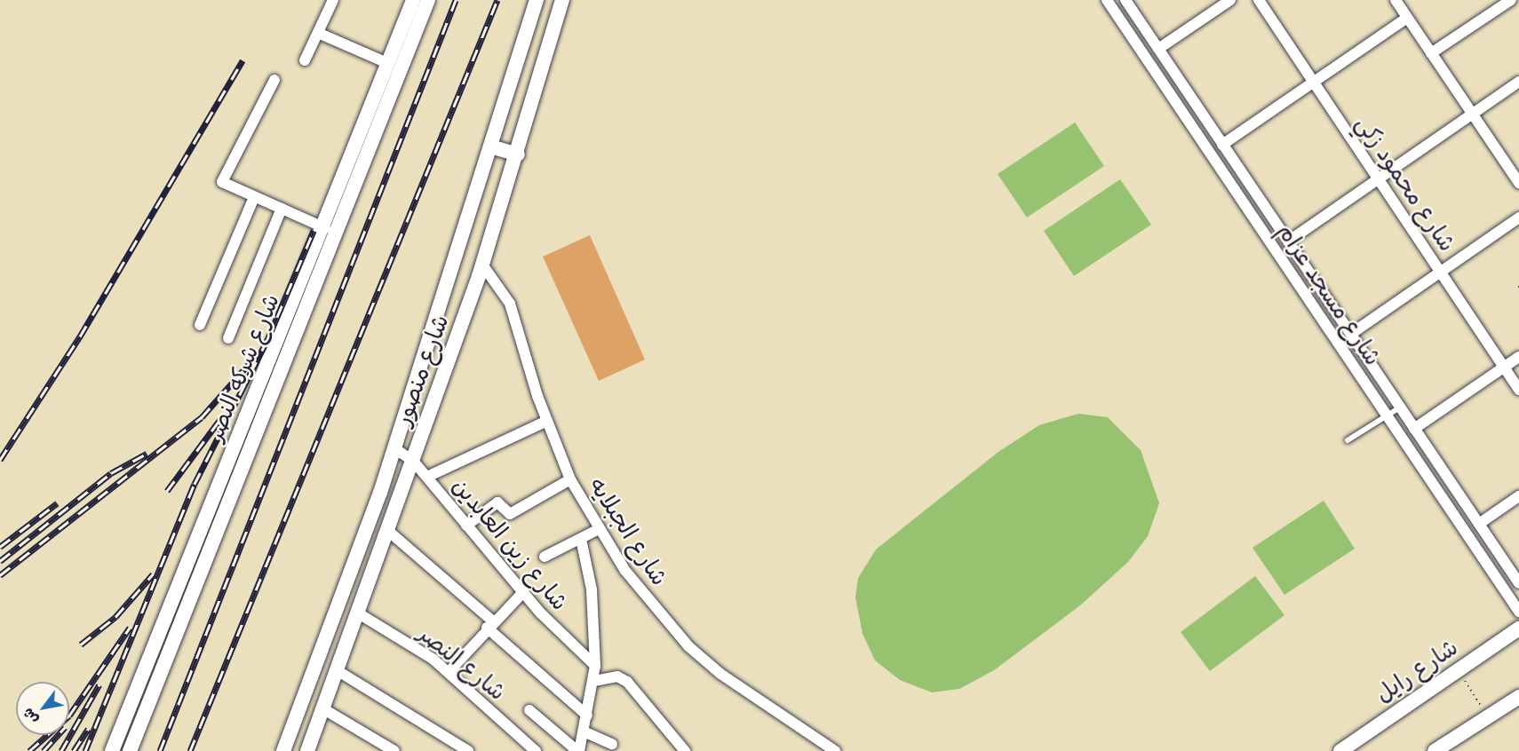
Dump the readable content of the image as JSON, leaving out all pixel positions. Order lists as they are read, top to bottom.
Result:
{
  "streets": {
    "street": [
      "شارع محمود زكي",
      "شارع مسجد عزام",
      "شارع شركه النصر",
      "شارع منصور",
      "شارع الجبلايه",
      "شارع زين العابدين",
      "شارع النصر",
      "شارع رايل"
    ]
  },
  "crossings": [
    ["شارع منصور", "شارع الجبلايه"],
    ["شارع منصور", "شارع زين العابدين"],
    ["شارع منصور", "شارع النصر"]
  ],
  "north": "bottom left"
}
